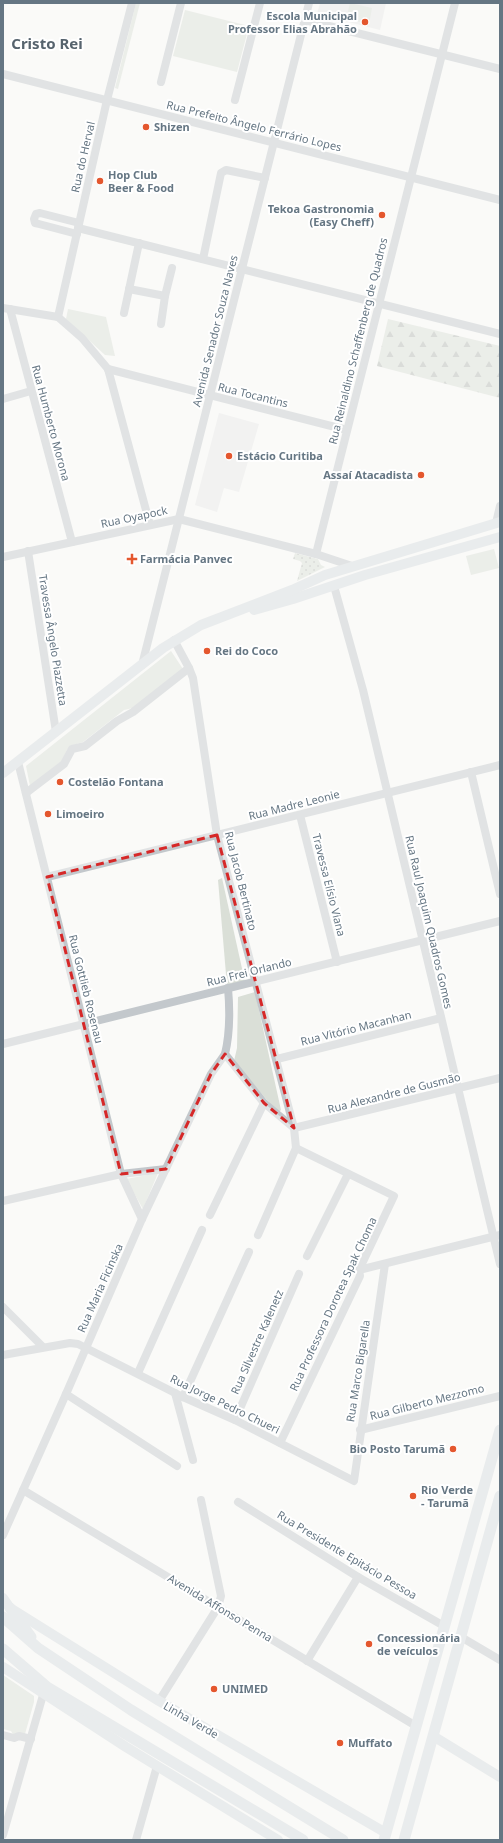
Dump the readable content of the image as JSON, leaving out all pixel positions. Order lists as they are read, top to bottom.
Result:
{
  "streets": {
    "highway": ["Linha Verde"],
    "street": [
      "Rua Prefeito Ângelo Ferrário Lopes",
      "Rua do Herval",
      "Avenida Senador Souza Naves",
      "Rua Reinaldino Schaffenberg de Quadros",
      "Rua Tocantins",
      "Rua Humberto Morona",
      "Rua Oyapock",
      "Travessa Ângelo Piazzetta",
      "Rua Madre Leonie",
      "Rua Jacob Bertinato",
      "Travessa Elísio Viana",
      "Rua Raul Joaquim Quadros Gomes",
      "Rua Frei Orlando",
      "Rua Gottlieb Rosenau",
      "Rua Vitório Macanhan",
      "Rua Alexandre de Gusmão",
      "Rua Maria Ficinska",
      "Rua Professora Dorotea Spak Choma",
      "Rua Silvestre Kalenetz",
      "Rua Marco Bigarella",
      "Rua Gilberto Mezzomo",
      "Rua Jorge Pedro Chueri",
      "Rua Presidente Epitácio Pessoa",
      "Avenida Affonso Penna"
    ]
  },
  "crossings": [
    ["Rua Prefeito Ângelo Ferrário Lopes", "Rua do Herval"],
    ["Rua Prefeito Ângelo Ferrário Lopes", "Avenida Senador Souza Naves"],
    ["Rua Prefeito Ângelo Ferrário Lopes", "Rua Reinaldino Schaffenberg de Quadros"],
    ["Avenida Senador Souza Naves", "Rua Tocantins"],
    ["Avenida Senador Souza Naves", "Rua Oyapock"],
    ["Rua Reinaldino Schaffenberg de Quadros", "Rua Tocantins"],
    ["Rua Reinaldino Schaffenberg de Quadros", "Rua Oyapock"],
    ["Rua Humberto Morona", "Rua Oyapock"],
    ["Rua Oyapock", "Travessa Ângelo Piazzetta"],
    ["Rua Madre Leonie", "Rua Jacob Bertinato"],
    ["Rua Madre Leonie", "Travessa Elísio Viana"],
    ["Rua Madre Leonie", "Rua Raul Joaquim Quadros Gomes"],
    ["Rua Madre Leonie", "Rua Gottlieb Rosenau"],
    ["Rua Jacob Bertinato", "Rua Frei Orlando"],
    ["Rua Jacob Bertinato", "Rua Vitório Macanhan"],
    ["Rua Jacob Bertinato", "Rua Alexandre de Gusmão"],
    ["Travessa Elísio Viana", "Rua Frei Orlando"],
    ["Rua Raul Joaquim Quadros Gomes", "Rua Frei Orlando"],
    ["Rua Raul Joaquim Quadros Gomes", "Rua Vitório Macanhan"],
    ["Rua Raul Joaquim Quadros Gomes", "Rua Alexandre de Gusmão"],
    ["Rua Frei Orlando", "Rua Gottlieb Rosenau"],
    ["Rua Gottlieb Rosenau", "Rua Maria Ficinska"],
    ["Rua Maria Ficinska", "Rua Jorge Pedro Chueri"],
    ["Rua Maria Ficinska", "Avenida Affonso Penna"],
    ["Rua Professora Dorotea Spak Choma", "Rua Jorge Pedro Chueri"],
    ["Rua Silvestre Kalenetz", "Rua Jorge Pedro Chueri"],
    ["Rua Marco Bigarella", "Rua Gilberto Mezzomo"],
    ["Rua Marco Bigarella", "Rua Jorge Pedro Chueri"]
  ],
  "districts": ["Cristo Rei"],
  "places": {
    "other": [
      "Escola Municipal Professor Elias Abrahão",
      "Shizen",
      "Hop Club Beer & Food",
      "Tekoa Gastronomia (Easy Cheff)",
      "Estácio Curitiba",
      "Assaí Atacadista",
      "Rei do Coco",
      "Costelão Fontana",
      "Limoeiro",
      "Bio Posto Tarumã",
      "Rio Verde - Tarumã",
      "Concessionária de veículos",
      "UNIMED",
      "Muffato"
    ],
    "health": ["Farmácia Panvec"]
  }
}
